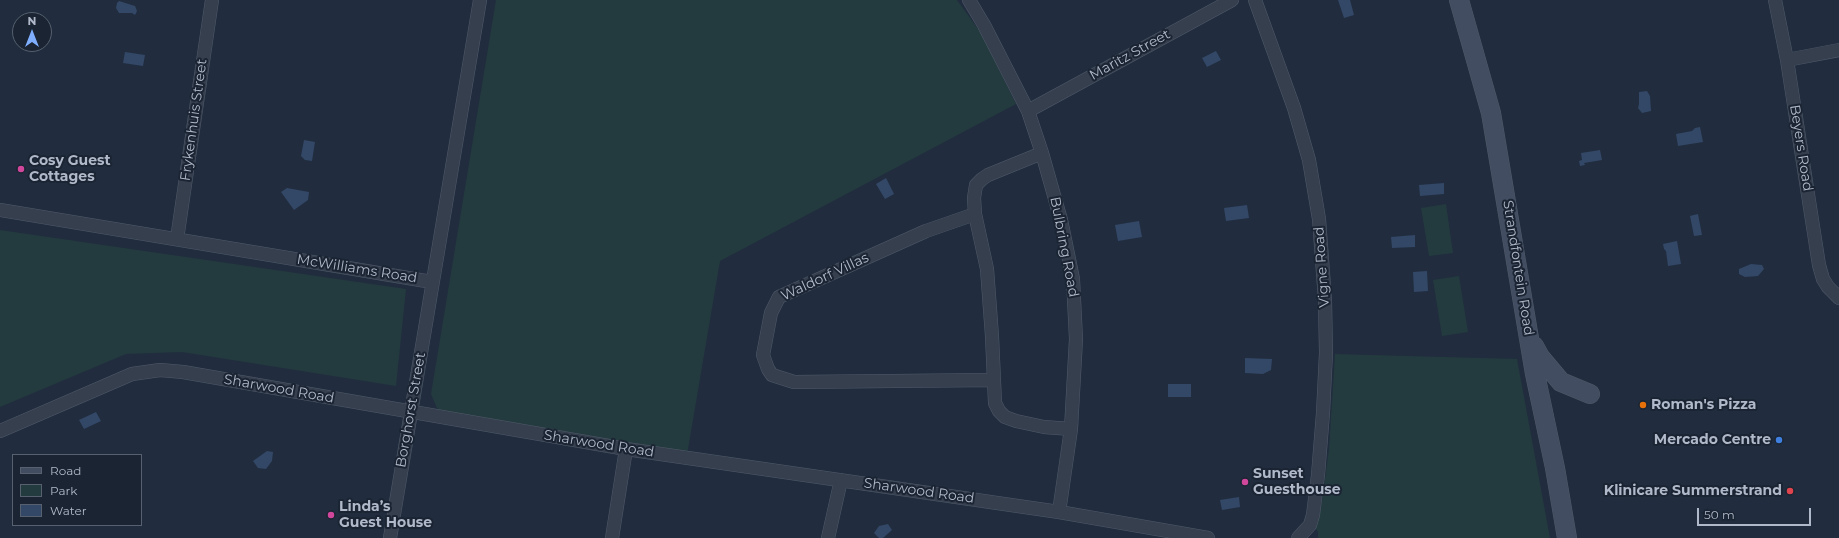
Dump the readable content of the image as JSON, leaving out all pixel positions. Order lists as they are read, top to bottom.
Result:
{
  "streets": {
    "main road": ["Strandfontein Road"],
    "street": [
      "Maritz Street",
      "Frykenhuis Street",
      "Beyers Road",
      "Bulbring Road",
      "Vigne Road",
      "McWilliams Road",
      "Waldorf Villas",
      "Sharwood Road",
      "Borghorst Street"
    ]
  },
  "crossings": [
    ["Maritz Street", "Bulbring Road"],
    ["Frykenhuis Street", "McWilliams Road"],
    ["Bulbring Road", "Sharwood Road"],
    ["McWilliams Road", "Borghorst Street"],
    ["Sharwood Road", "Borghorst Street"]
  ],
  "places": [
    "Cosy Guest Cottages",
    "Roman's Pizza",
    "Mercado Centre",
    "Sunset Guesthouse",
    "Klinicare Summerstrand",
    "Linda’s Guest House"
  ],
  "legend": ["Road", "Park", "Water"],
  "scale_bar": "50 m",
  "north": "top"
}
